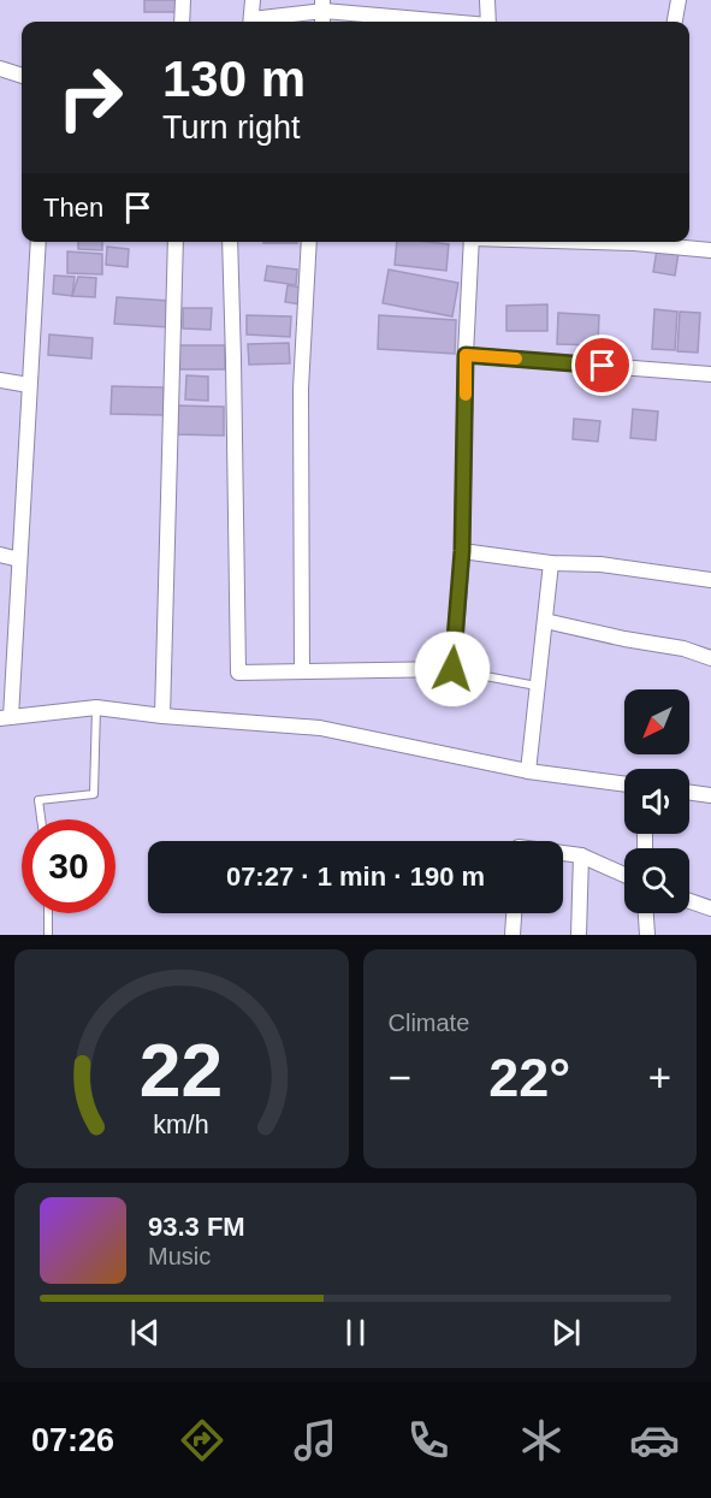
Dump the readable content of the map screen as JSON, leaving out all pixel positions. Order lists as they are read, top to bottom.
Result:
{
  "north": "bottom left",
  "page": {
    "turn": ["130 m", "Turn right"],
    "then": "Then",
    "limit": "30",
    "trip": "07:27 · 1 min · 190 m",
    "tile": "Climate",
    "heat": ["−", "22°", "+"],
    "song": ["93.3 FM", "Music"],
    "tabs": "07:26",
    "gauge": ["22", "km/h"]
  }
}
